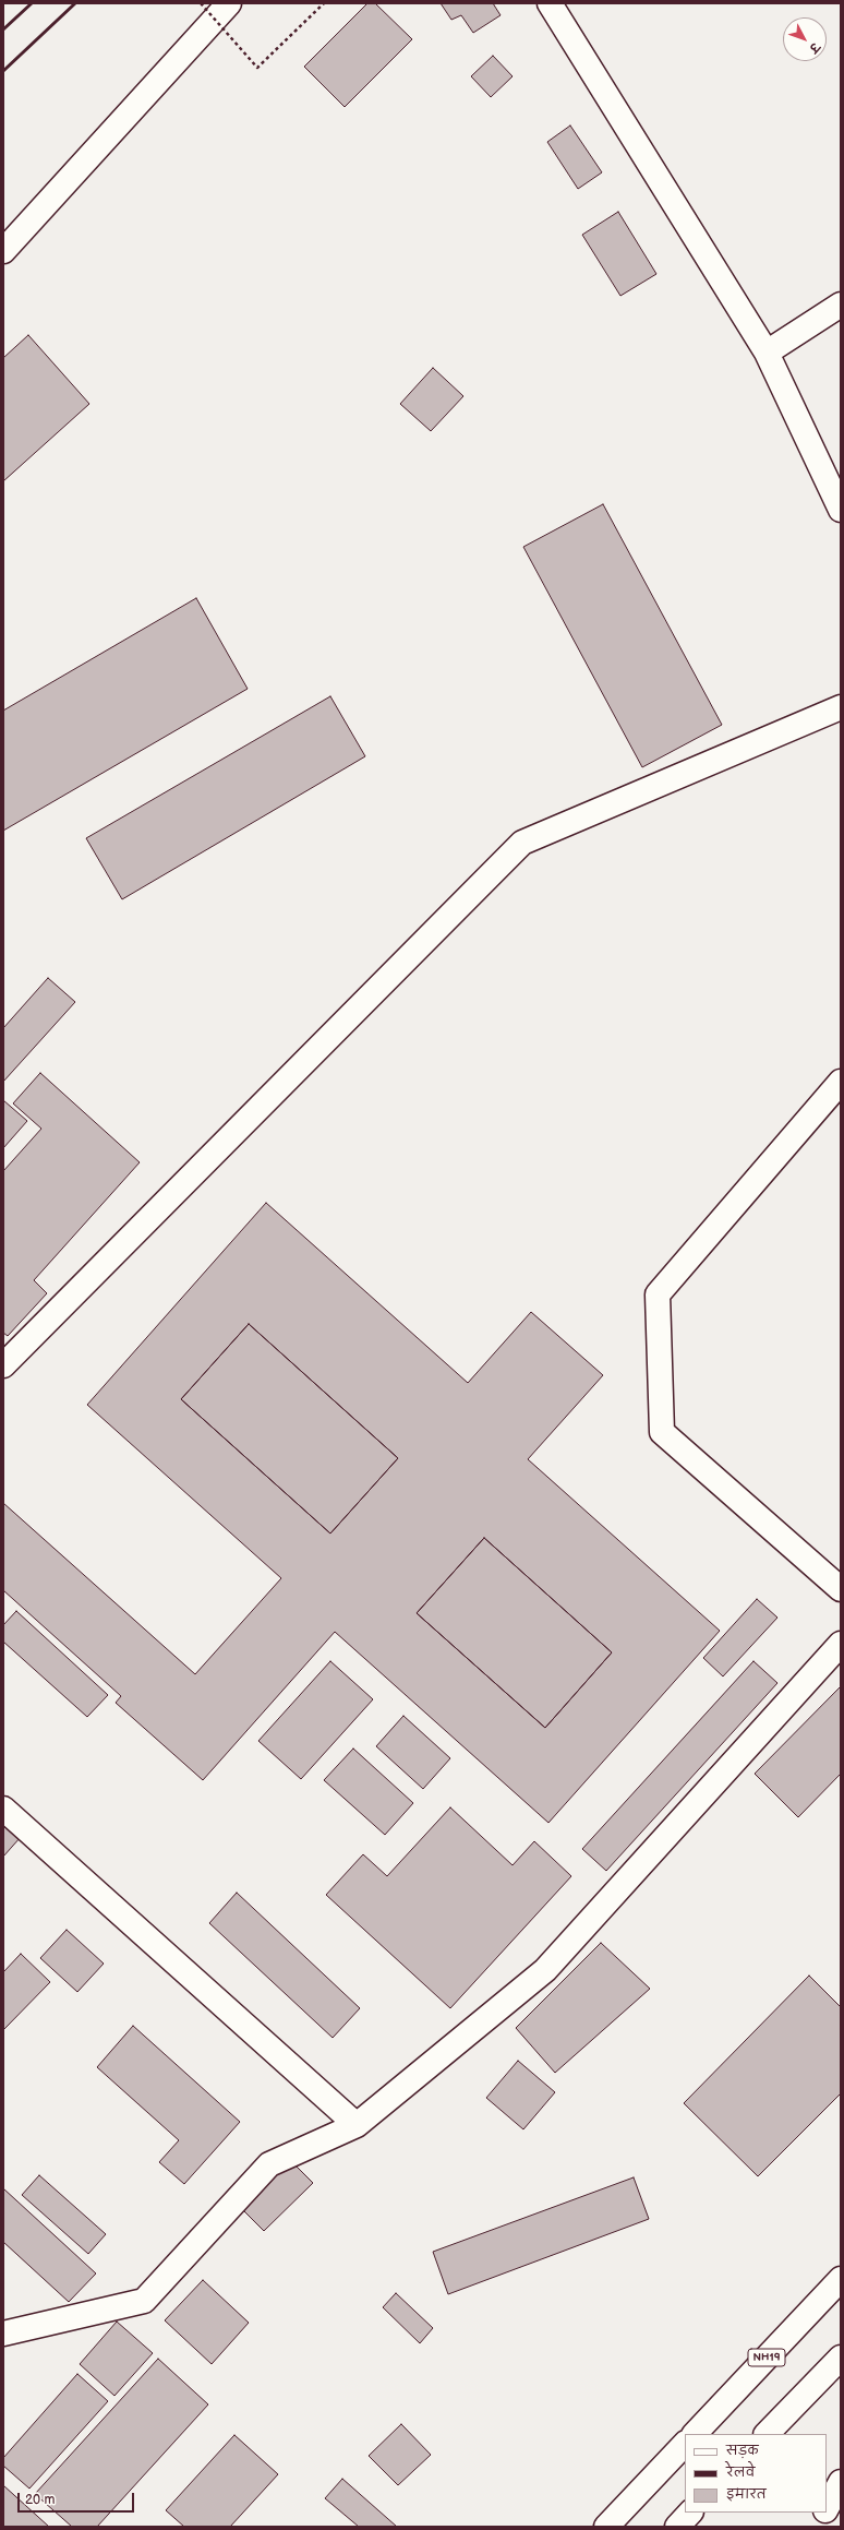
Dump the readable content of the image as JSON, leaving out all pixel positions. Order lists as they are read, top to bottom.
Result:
{
  "streets": {
    "main road": ["NH19"]
  },
  "legend": ["सड़क", "रेलवे", "इमारत"],
  "scale_bar": "20 m",
  "north": "bottom right"
}
